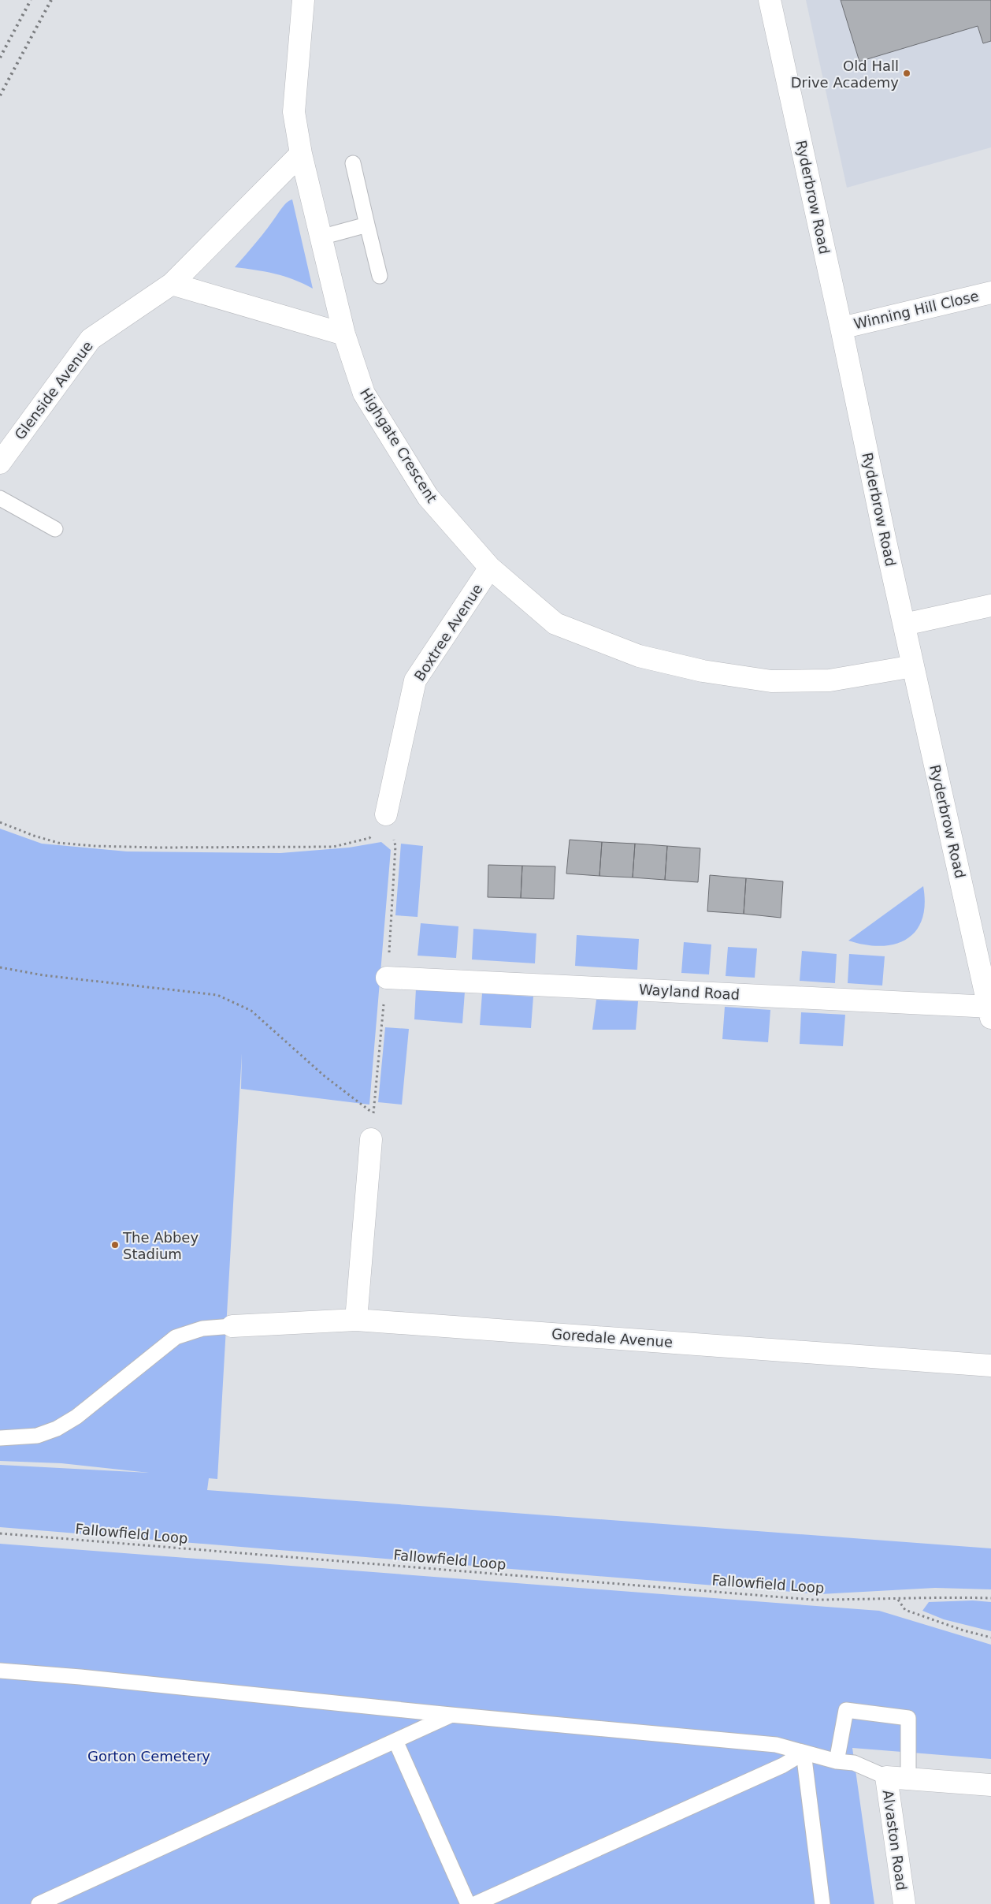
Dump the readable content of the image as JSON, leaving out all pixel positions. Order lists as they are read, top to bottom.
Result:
{
  "streets": {
    "street": [
      "Ryderbrow Road",
      "Winning Hill Close",
      "Glenside Avenue",
      "Highgate Crescent",
      "Boxtree Avenue",
      "Wayland Road",
      "Goredale Avenue",
      "Alvaston Road"
    ],
    "path": ["Fallowfield Loop"]
  },
  "crossings": [
    ["Ryderbrow Road", "Winning Hill Close"],
    ["Ryderbrow Road", "Highgate Crescent"],
    ["Ryderbrow Road", "Wayland Road"],
    ["Glenside Avenue", "Highgate Crescent"],
    ["Highgate Crescent", "Boxtree Avenue"]
  ],
  "parks": ["Gorton Cemetery"],
  "places": ["Old Hall Drive Academy", "The Abbey Stadium"]
}
